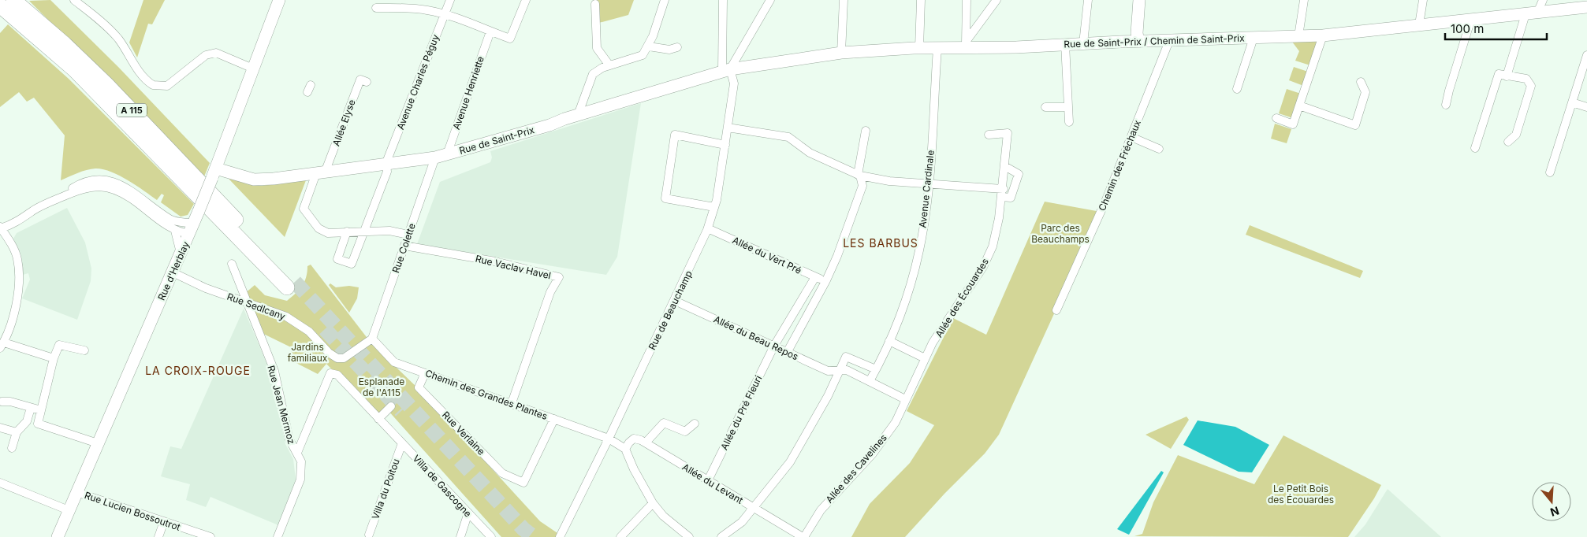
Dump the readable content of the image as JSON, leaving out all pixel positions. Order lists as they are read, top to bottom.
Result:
{
  "streets": {
    "highway": ["A 115"],
    "street": [
      "Rue de Saint-Prix / Chemin de Saint-Prix",
      "Avenue Charles Péguy",
      "Avenue Henriette",
      "Allée Elyse",
      "Rue de Saint-Prix",
      "Chemin des Fréchaux",
      "Avenue Cardinale",
      "Rue Colette",
      "Allée du Vert Pré",
      "Rue Vaclav Havel",
      "Rue d'Herblay",
      "Allée des Écouardes",
      "Rue Sedlcany",
      "Rue de Beauchamp",
      "Allée du Beau Repos",
      "Chemin des Grandes Plantes",
      "Rue Jean Mermoz",
      "Allée du Pré Fleuri",
      "Rue Verlaine",
      "Allée des Cavelines",
      "Allée du Levant",
      "Villa de Gascogne",
      "Villa du Poitou",
      "Rue Lucien Bossoutrot"
    ]
  },
  "crossings": [
    ["Rue de Saint-Prix / Chemin de Saint-Prix", "Rue de Saint-Prix"],
    ["Rue de Saint-Prix / Chemin de Saint-Prix", "Chemin des Fréchaux"],
    ["Rue de Saint-Prix / Chemin de Saint-Prix", "Avenue Cardinale"],
    ["Rue de Saint-Prix / Chemin de Saint-Prix", "Rue de Beauchamp"],
    ["Avenue Charles Péguy", "Rue de Saint-Prix"],
    ["Avenue Henriette", "Rue de Saint-Prix"],
    ["Allée Elyse", "Rue de Saint-Prix"],
    ["Rue de Saint-Prix", "Rue Colette"],
    ["Rue de Saint-Prix", "Rue d'Herblay"],
    ["Rue de Saint-Prix", "Rue de Beauchamp"],
    ["Avenue Cardinale", "Allée du Beau Repos"],
    ["Rue Colette", "Rue Vaclav Havel"],
    ["Rue Colette", "Rue Sedlcany"],
    ["Rue Colette", "Chemin des Grandes Plantes"],
    ["Allée du Vert Pré", "Rue de Beauchamp"],
    ["Allée du Vert Pré", "Allée du Pré Fleuri"],
    ["Rue Vaclav Havel", "Chemin des Grandes Plantes"],
    ["Rue d'Herblay", "Rue Sedlcany"],
    ["Rue d'Herblay", "Rue Lucien Bossoutrot"],
    ["Allée des Écouardes", "Allée du Beau Repos"],
    ["Allée des Écouardes", "Allée des Cavelines"],
    ["Rue Sedlcany", "Chemin des Grandes Plantes"],
    ["Rue Sedlcany", "Rue Jean Mermoz"],
    ["Rue de Beauchamp", "Allée du Beau Repos"],
    ["Rue de Beauchamp", "Chemin des Grandes Plantes"],
    ["Allée du Beau Repos", "Allée du Pré Fleuri"],
    ["Allée du Beau Repos", "Allée des Cavelines"],
    ["Chemin des Grandes Plantes", "Rue Verlaine"],
    ["Rue Jean Mermoz", "Villa de Gascogne"],
    ["Allée du Pré Fleuri", "Allée du Levant"],
    ["Allée des Cavelines", "Allée du Levant"],
    ["Villa de Gascogne", "Villa du Poitou"]
  ],
  "districts": ["LES BARBUS", "LA CROIX-ROUGE"],
  "parks": [
    "Parc des Beauchamps",
    "Jardins familiaux",
    "Esplanade de l'A115",
    "Le Petit Bois des Écouardes"
  ],
  "scale_bar": "100 m",
  "north": "bottom"
}
